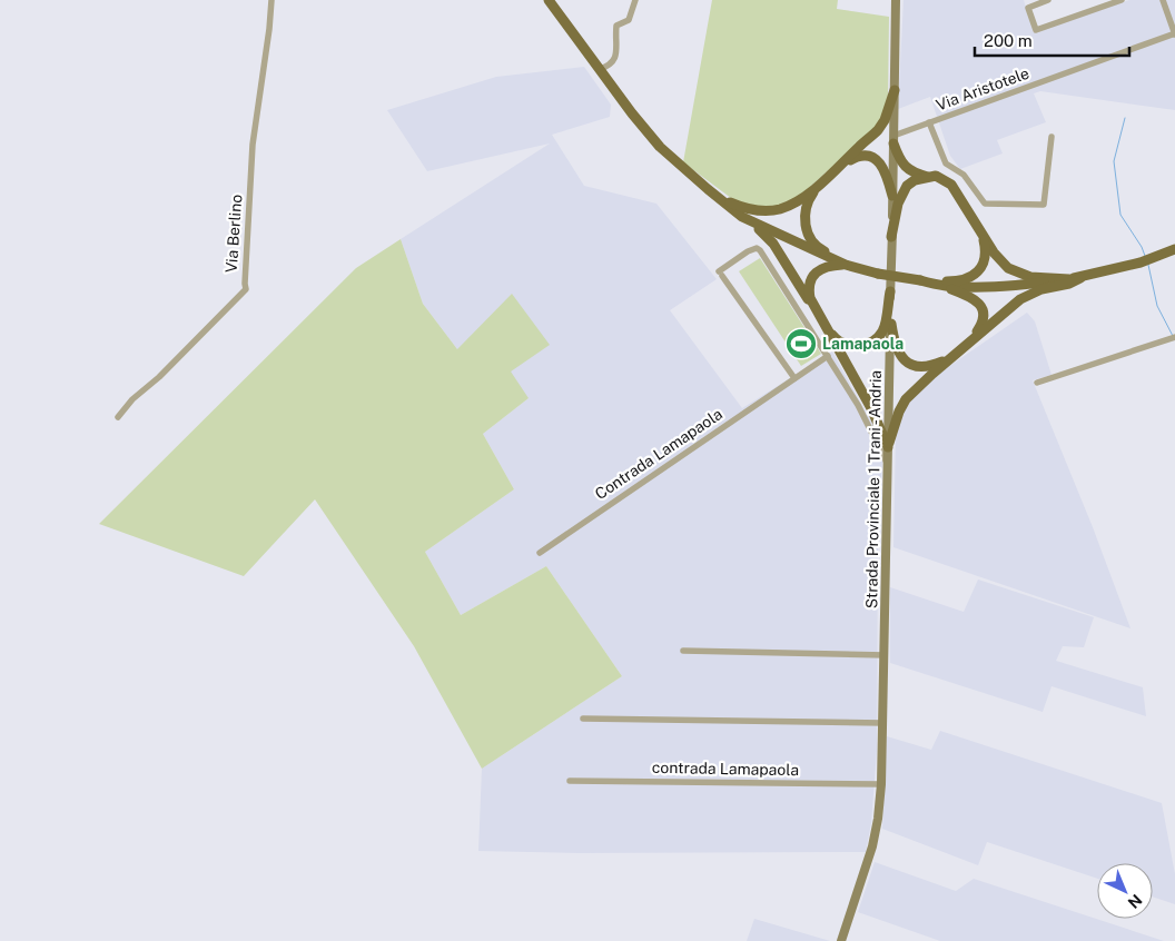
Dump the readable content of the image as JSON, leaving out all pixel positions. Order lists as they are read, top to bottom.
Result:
{
  "streets": {
    "main road": ["Strada Provinciale 1 Trani - Andria"],
    "street": [
      "Via Aristotele",
      "Via Berlino",
      "Contrada Lamapaola",
      "contrada Lamapaola"
    ]
  },
  "crossings": [
    ["Via Aristotele", "Strada Provinciale 1 Trani - Andria"],
    ["Strada Provinciale 1 Trani - Andria", "contrada Lamapaola"]
  ],
  "places": {
    "sports": ["Lamapaola"]
  },
  "scale_bar": "200 m",
  "north": "bottom right"
}
